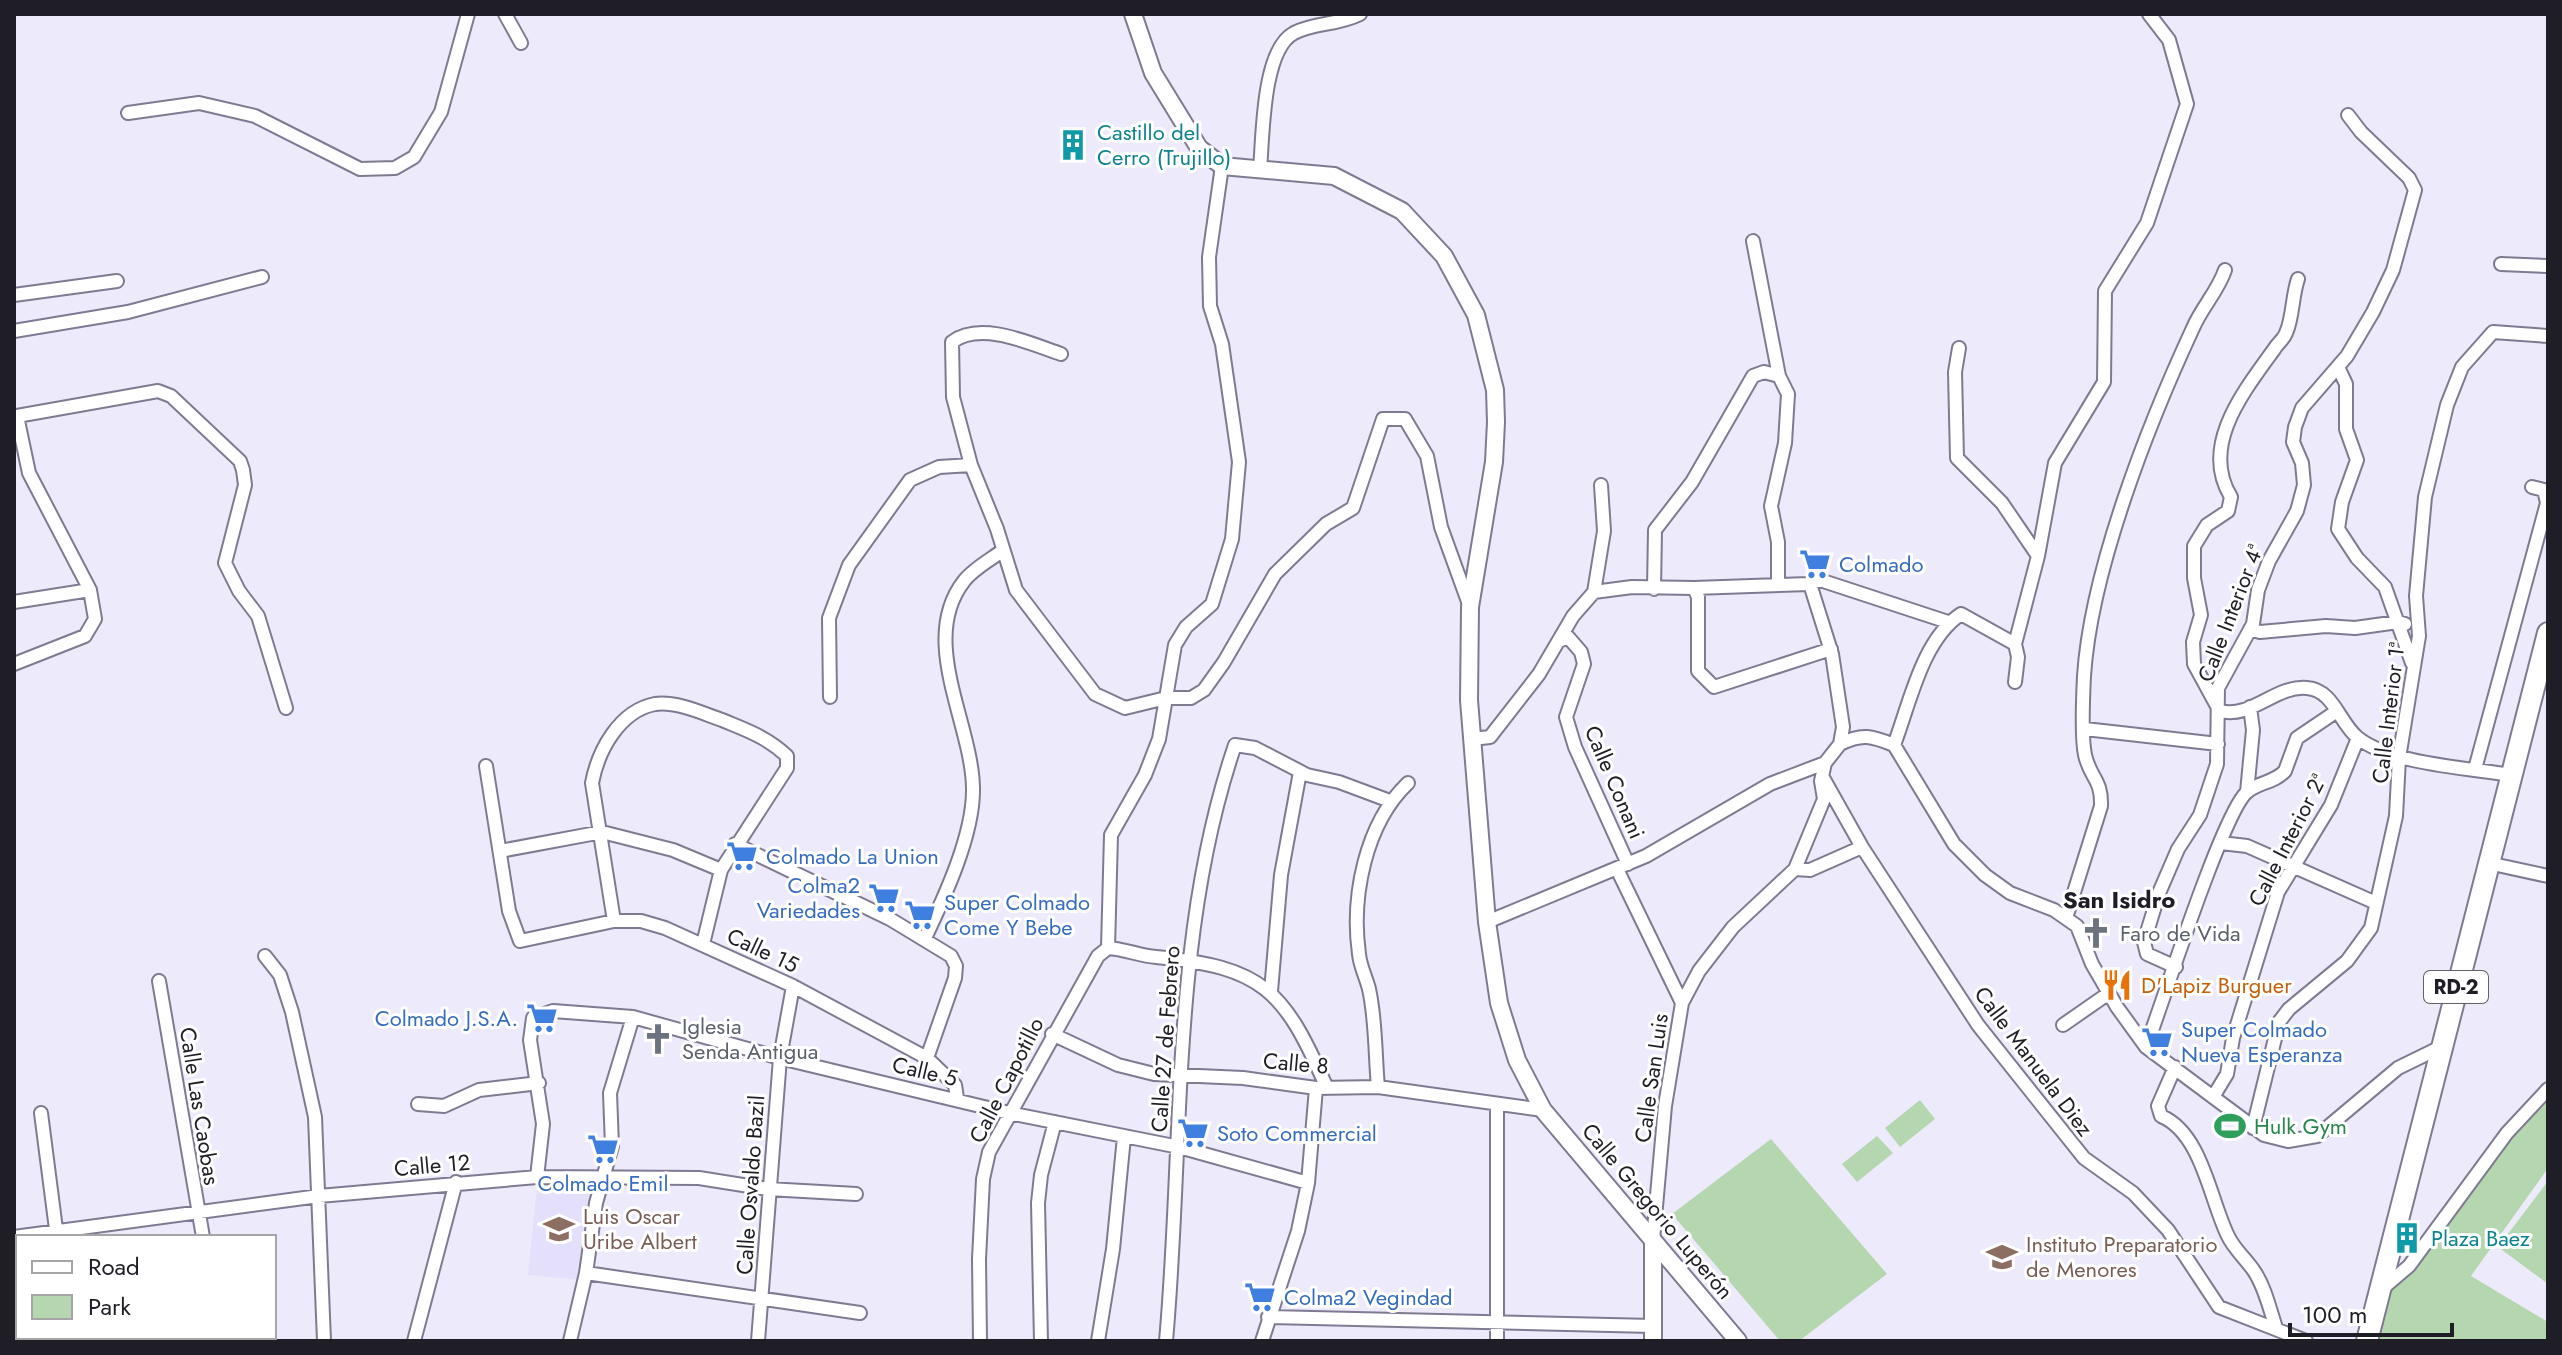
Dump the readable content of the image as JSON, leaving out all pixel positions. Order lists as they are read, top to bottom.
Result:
{
  "streets": {
    "main road": ["RD-2"],
    "street": [
      "Calle Interior 4ª",
      "Calle Interior 1ª",
      "Calle Conani",
      "Calle Interior 2ª",
      "Calle 15",
      "Calle 27 de Febrero",
      "Calle Manuela Diez",
      "Calle 8",
      "Calle 5",
      "Calle San Luis",
      "Calle Capotillo",
      "Calle Las Caobas",
      "Calle 12",
      "Calle Osvaldo Bazil",
      "Calle Gregorio Luperón"
    ]
  },
  "crossings": [
    ["Calle Conani", "Calle San Luis"],
    ["Calle 15", "Calle 5"],
    ["Calle 15", "Calle Osvaldo Bazil"],
    ["Calle 27 de Febrero", "Calle 8"],
    ["Calle 27 de Febrero", "Calle 5"],
    ["Calle 8", "Calle Capotillo"],
    ["Calle 8", "Calle Gregorio Luperón"],
    ["Calle 5", "Calle Capotillo"],
    ["Calle 5", "Calle Osvaldo Bazil"],
    ["Calle San Luis", "Calle Gregorio Luperón"],
    ["Calle Las Caobas", "Calle 12"],
    ["Calle 12", "Calle Osvaldo Bazil"]
  ],
  "districts": ["San Isidro"],
  "places": {
    "building": ["Castillo del Cerro (Trujillo)", "Plaza Baez"],
    "supermarket": [
      "Colmado",
      "Colmado La Union",
      "Colma2 Variedades",
      "Super Colmado Come Y Bebe",
      "Colmado J.S.A.",
      "Super Colmado Nueva Esperanza",
      "Soto Commercial",
      "Colmado Emil",
      "Colma2 Vegindad"
    ],
    "church": ["Faro de Vida", "Iglesia Senda Antigua"],
    "restaurant": ["D'Lapiz Burguer"],
    "sports": ["Hulk Gym"],
    "school or university": ["Luis Oscar Uribe Albert", "Instituto Preparatorio de Menores"]
  },
  "legend": ["Road", "Park"],
  "scale_bar": "100 m"
}
